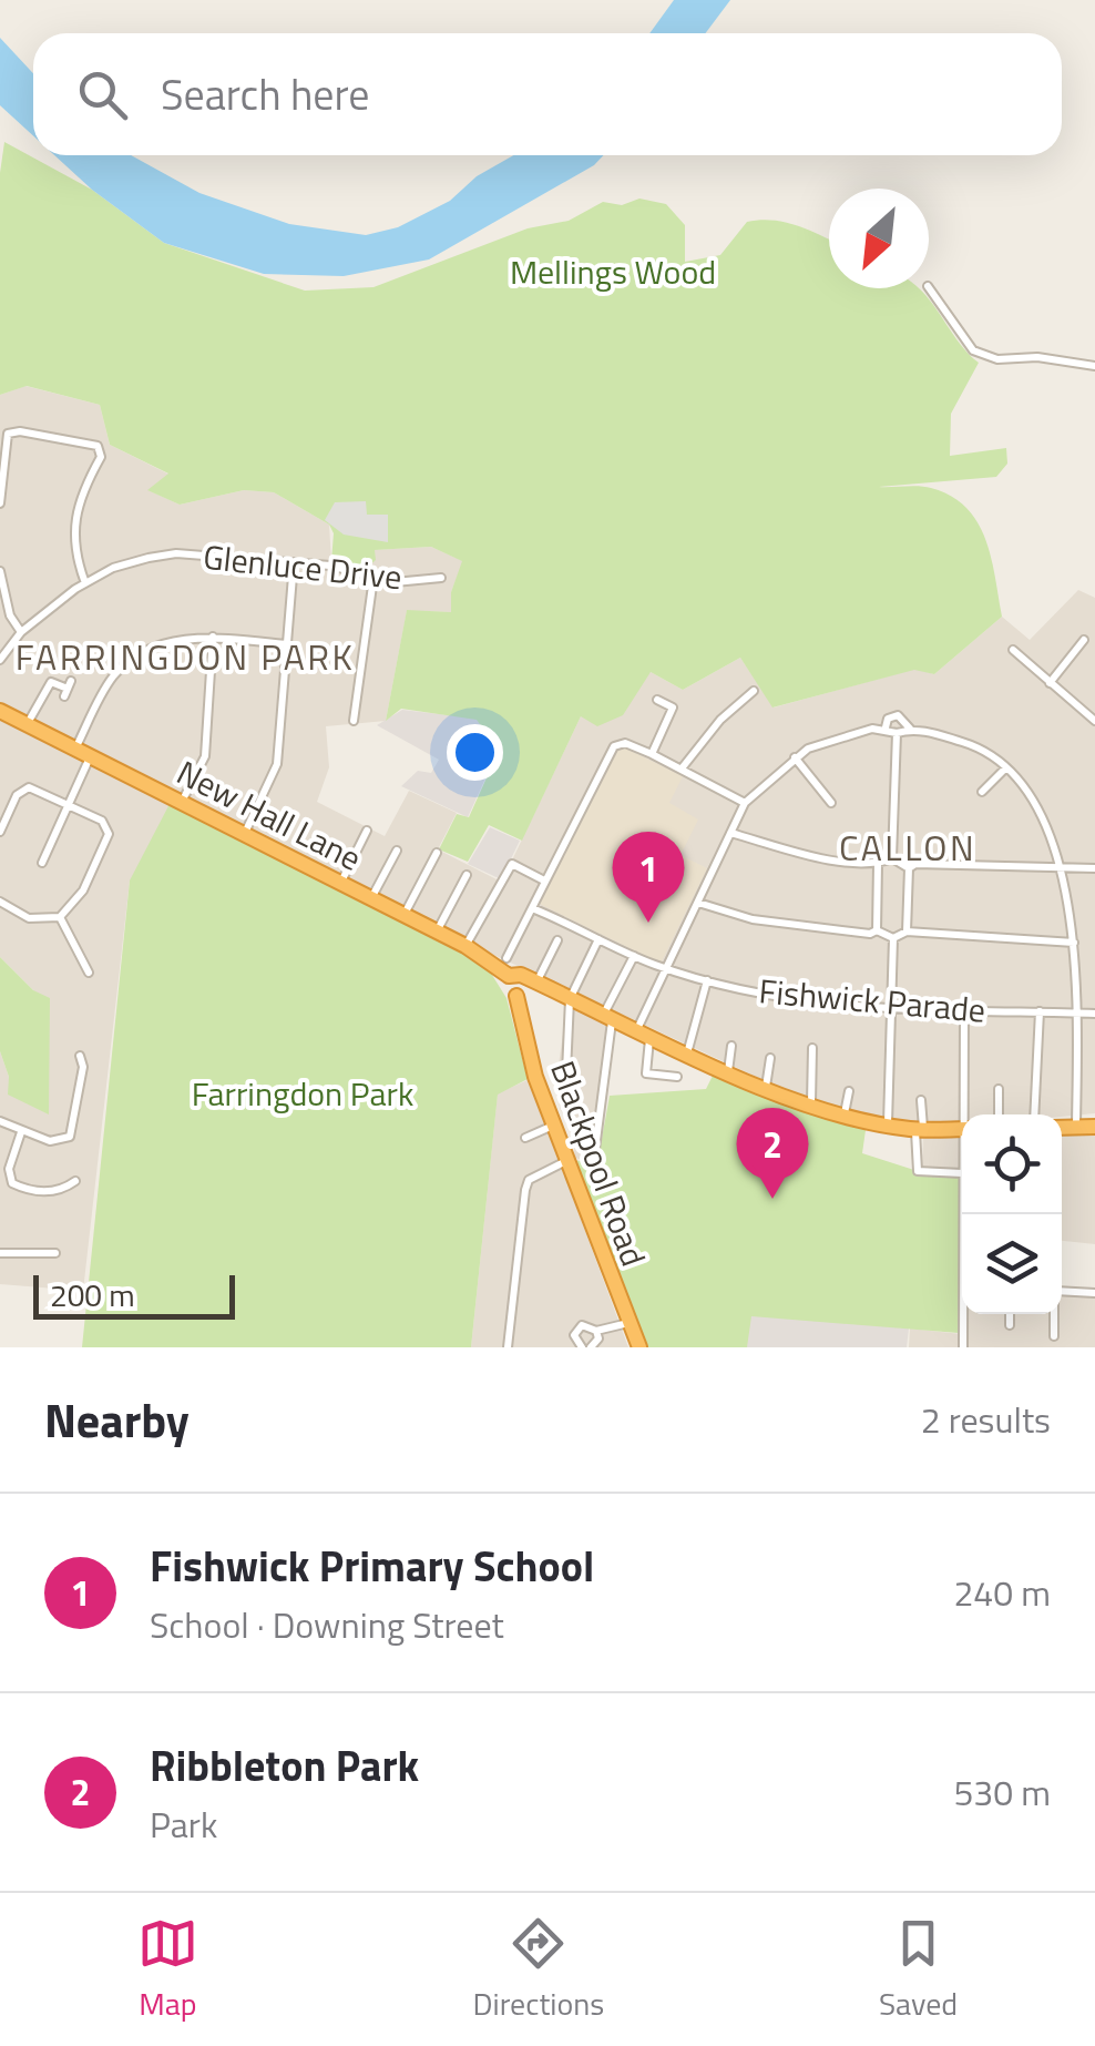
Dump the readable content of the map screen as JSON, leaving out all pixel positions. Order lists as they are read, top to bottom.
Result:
{
  "streets": {
    "highway": ["New Hall Lane", "Blackpool Road"],
    "street": ["Glenluce Drive", "Fishwick Parade"]
  },
  "crossings": [
    ["New Hall Lane", "Blackpool Road"]
  ],
  "districts": ["FARRINGDON PARK", "CALLON"],
  "parks": ["Mellings Wood", "Farringdon Park"],
  "scale_bar": "200 m",
  "north": "bottom left",
  "page": {
    "search": "Search here",
    "pins": ["1", "2"],
    "scale": "200 m",
    "heading": ["Nearby", "2 results"],
    "list": [
      {
        "mark": "1",
        "name": "Fishwick Primary School",
        "note": "School · Downing Street",
        "value": "240 m"
      },
      {
        "mark": "2",
        "name": "Ribbleton Park",
        "note": "Park",
        "value": "530 m"
      }
    ],
    "nav": ["Map", "Directions", "Saved"]
  }
}
